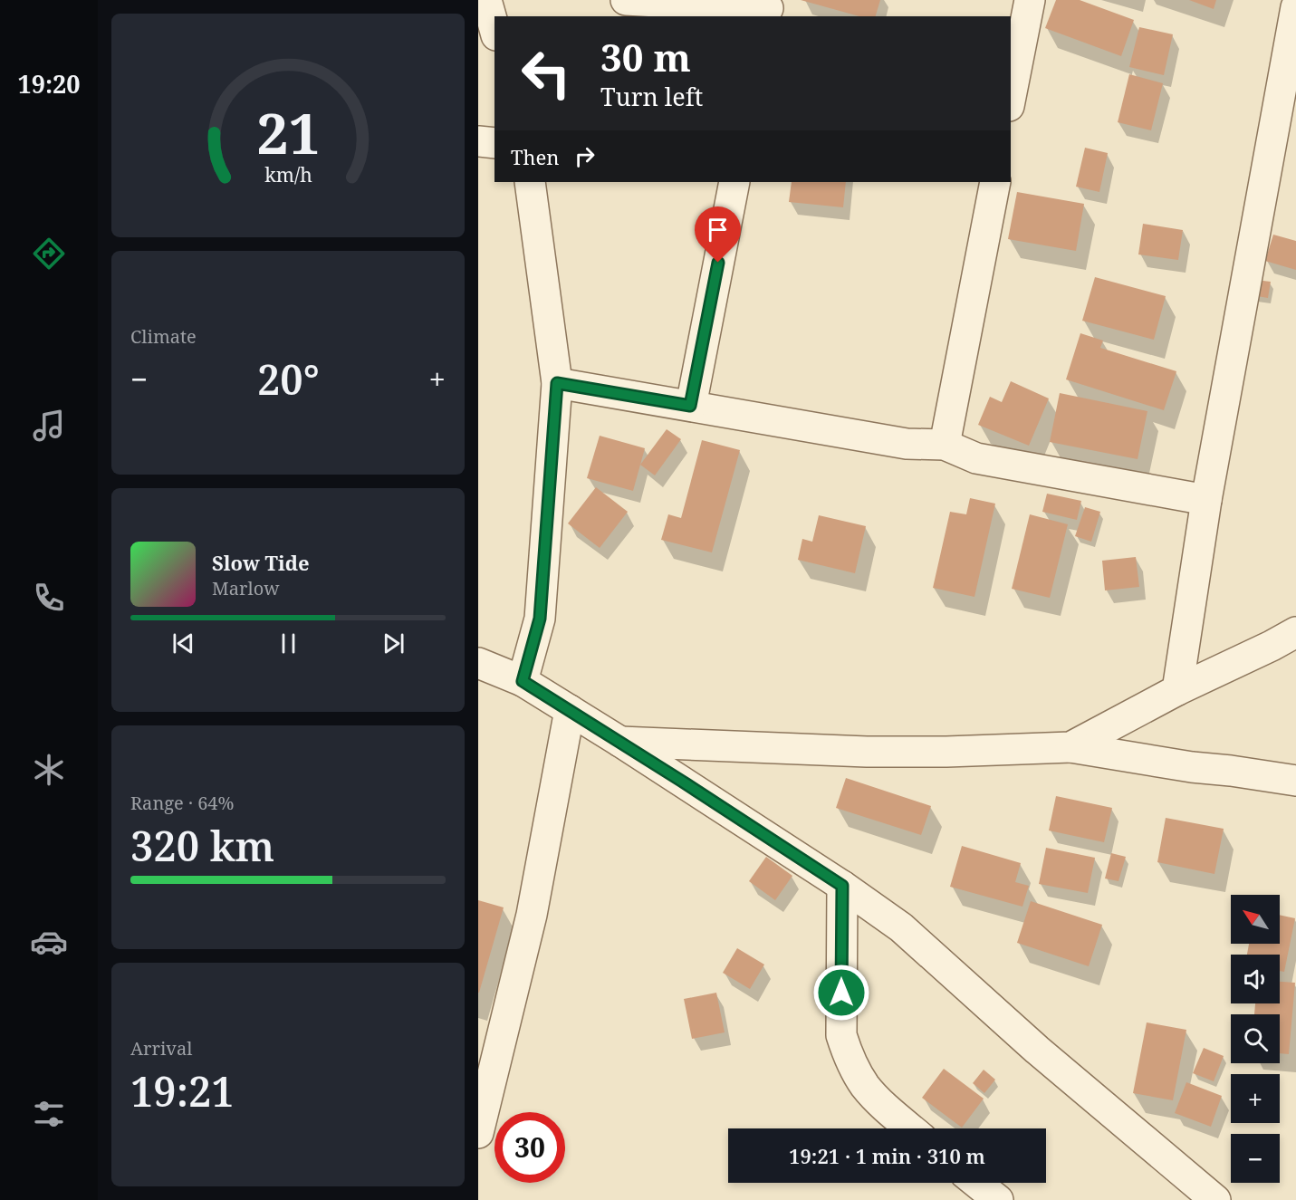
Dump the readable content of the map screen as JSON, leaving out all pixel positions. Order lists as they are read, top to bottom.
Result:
{
  "north": "top left",
  "page": {
    "tabs": "19:20",
    "turn": ["30 m", "Turn left"],
    "then": "Then",
    "tile": [
      "Climate",
      ["Range · 64%", "320 km"],
      ["Arrival", "19:21"]
    ],
    "heat": ["−", "20°", "+"],
    "song": ["Slow Tide", "Marlow"],
    "map_buttons": ["+", "−"],
    "limit": "30",
    "trip": "19:21 · 1 min · 310 m",
    "gauge": ["21", "km/h"]
  }
}
